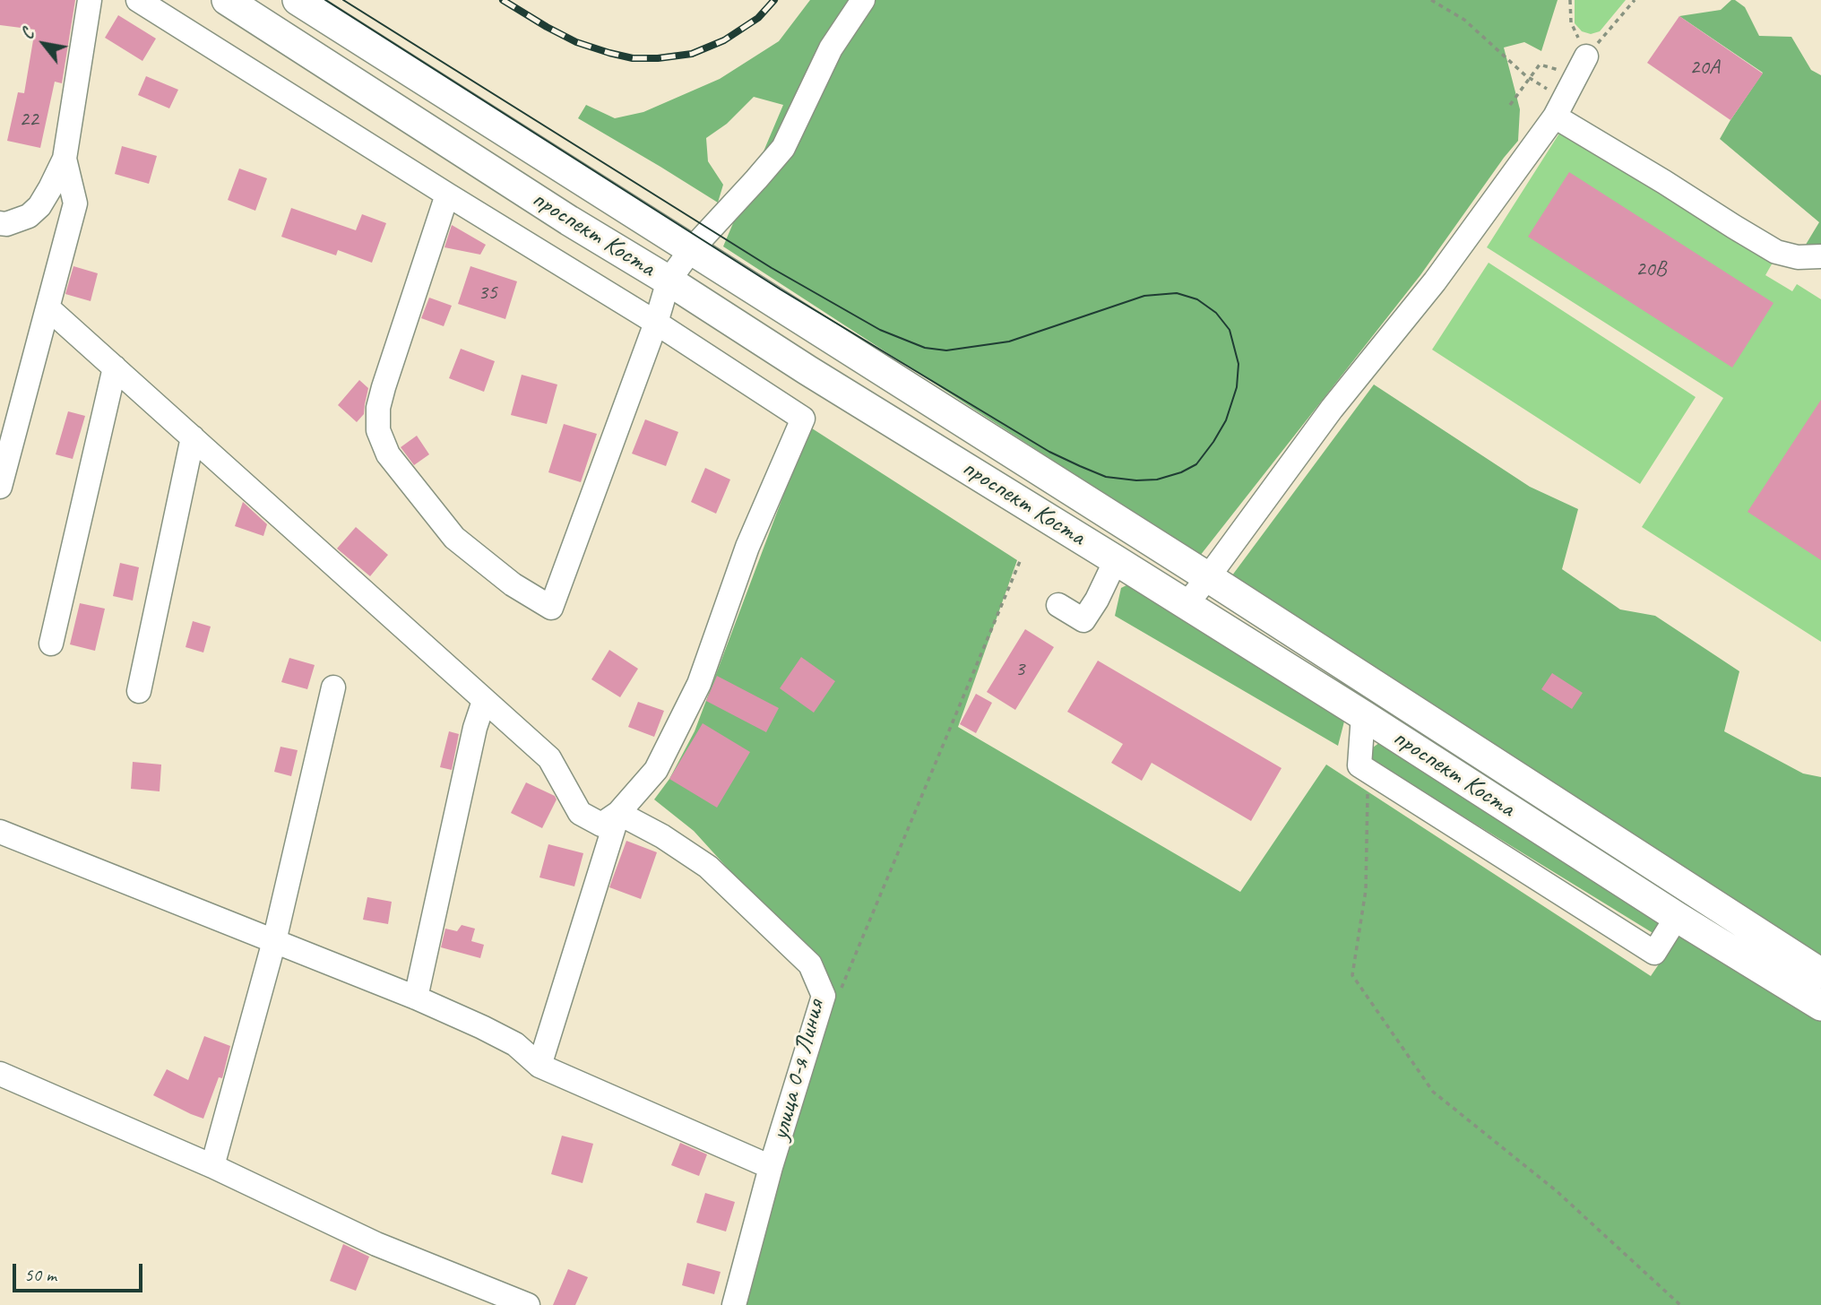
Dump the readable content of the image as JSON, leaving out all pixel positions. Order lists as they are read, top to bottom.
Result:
{
  "streets": {
    "main road": ["проспект Коста"],
    "street": ["улица 0-я Линия"]
  },
  "house_numbers": [
    "20А",
    "22",
    "20В",
    "35",
    "3"
  ],
  "scale_bar": "50 m",
  "north": "top left"
}
